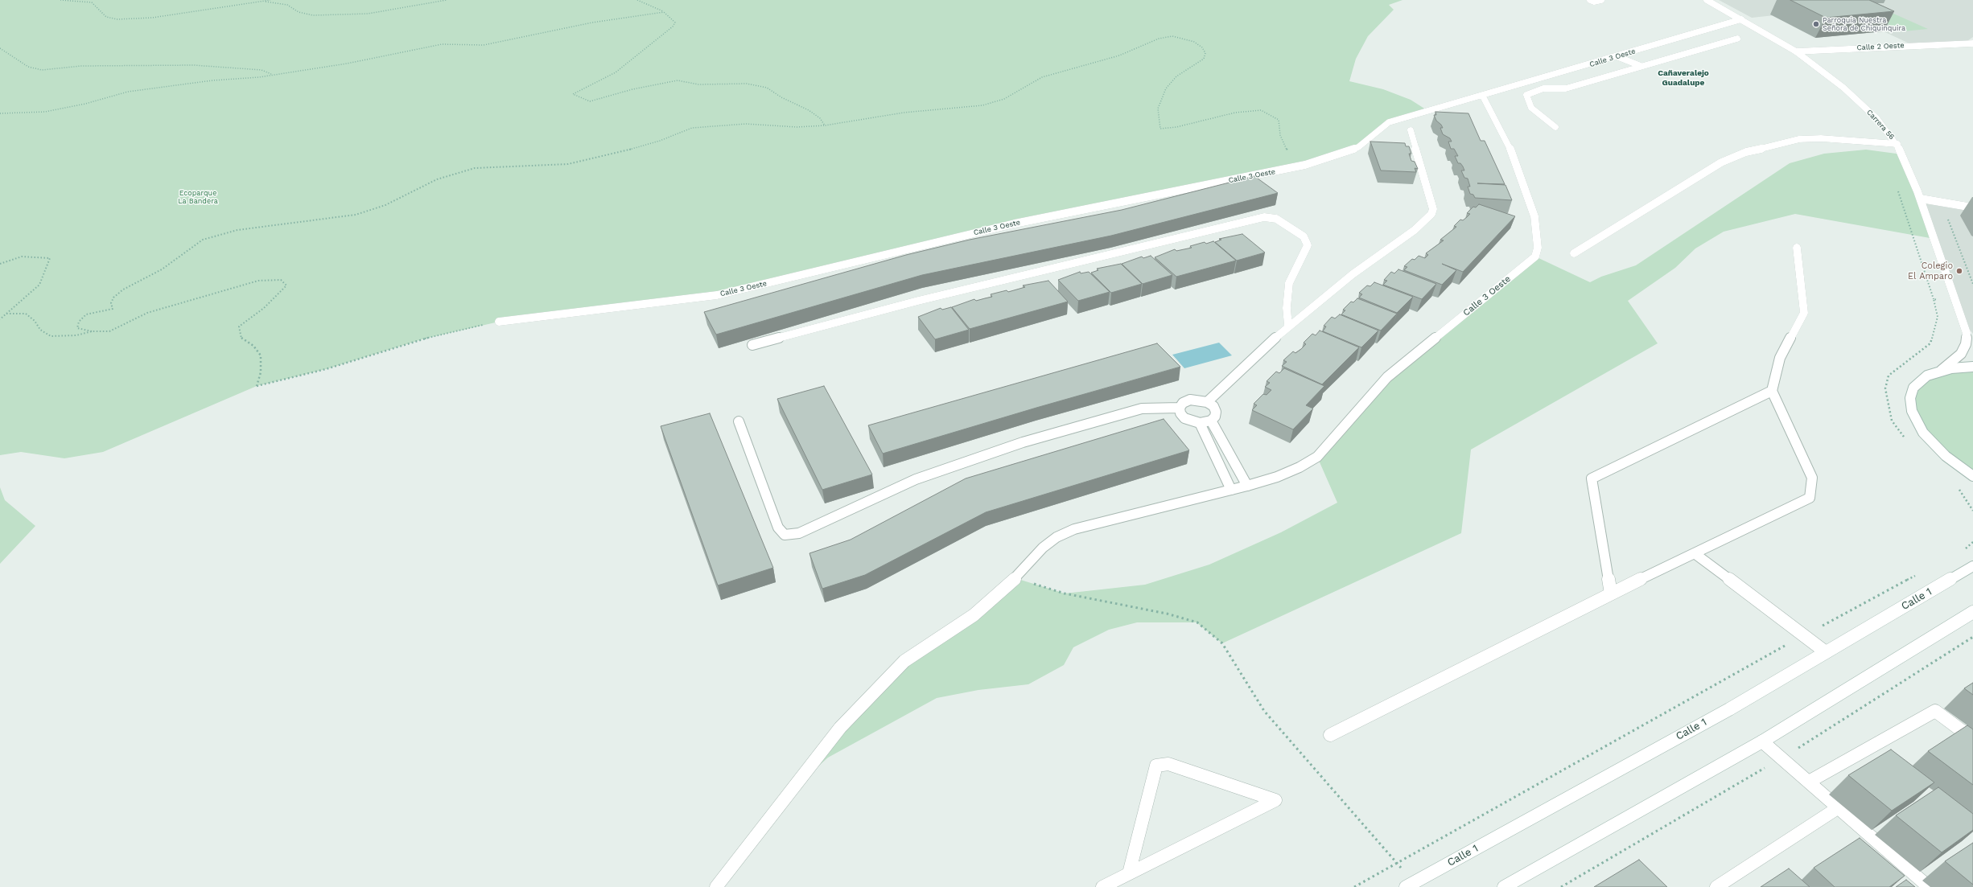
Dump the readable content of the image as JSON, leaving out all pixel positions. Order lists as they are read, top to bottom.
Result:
{
  "streets": {
    "street": [
      "Calle 2 Oeste",
      "Calle 3 Oeste",
      "Carrera 56",
      "Calle 1"
    ]
  },
  "crossings": [
    ["Calle 2 Oeste", "Carrera 56"],
    ["Calle 3 Oeste", "Carrera 56"]
  ],
  "districts": ["Cañaveralejo Guadalupe"],
  "parks": ["Ecoparque La Bandera"],
  "places": ["Parroquia Nuestra Señora de Chiquinquira", "Colegio El Amparo"]
}
